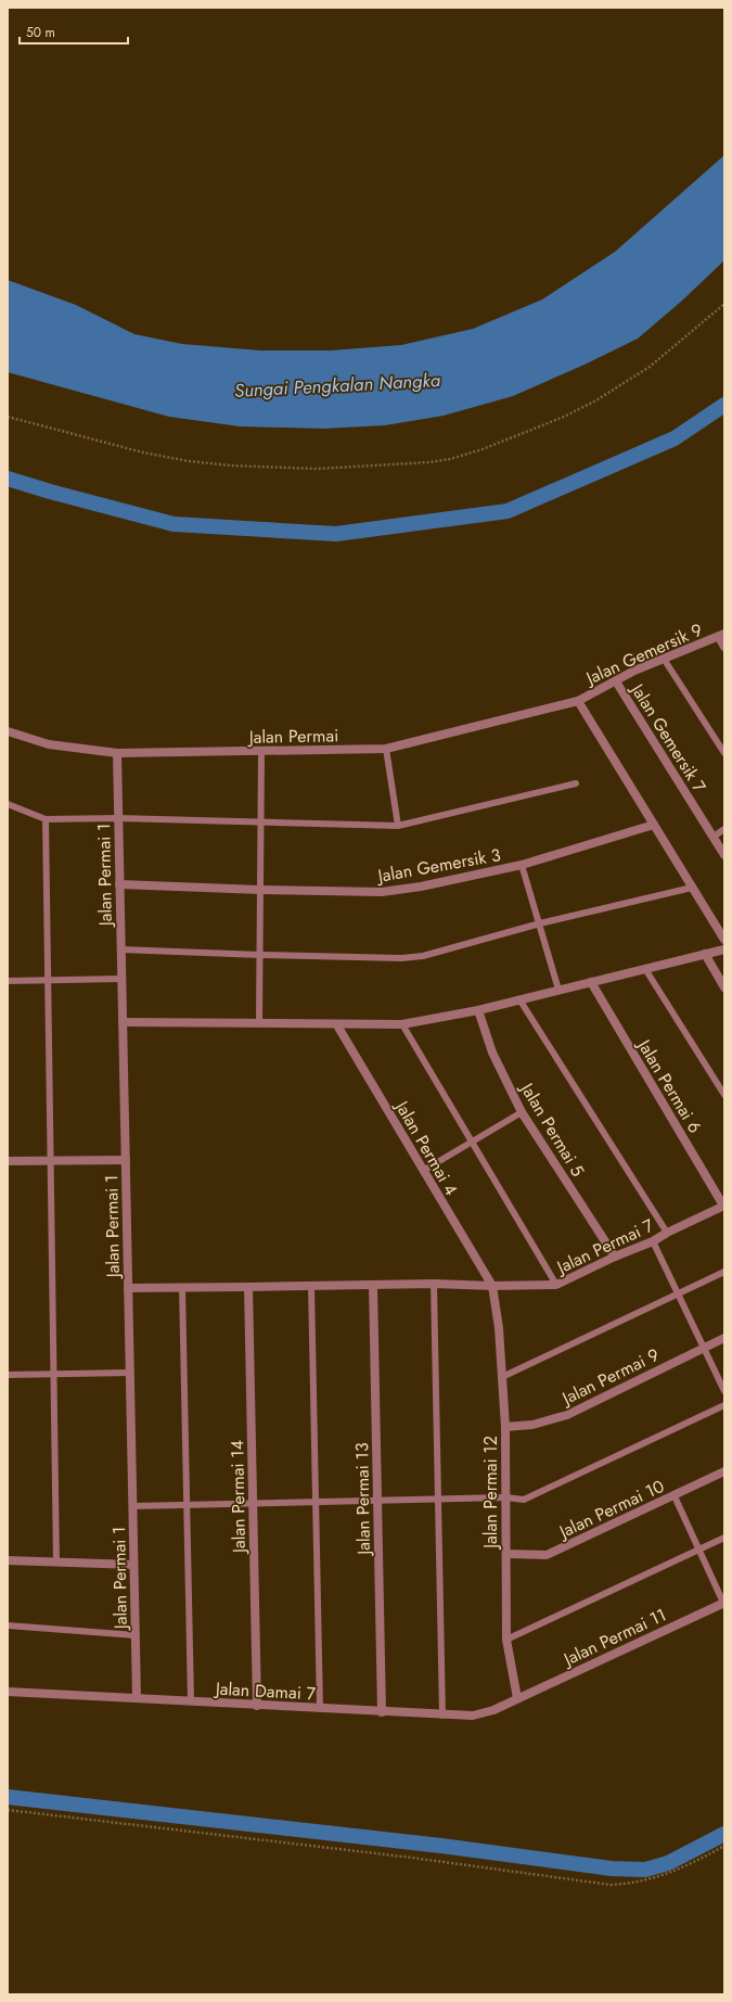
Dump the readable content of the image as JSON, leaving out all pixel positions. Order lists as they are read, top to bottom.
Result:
{
  "streets": {
    "street": [
      "Jalan Gemersik 9",
      "Jalan Permai",
      "Jalan Gemersik 7",
      "Jalan Gemersik 3",
      "Jalan Permai 1",
      "Jalan Permai 6",
      "Jalan Permai 5",
      "Jalan Permai 4",
      "Jalan Permai 7",
      "Jalan Permai 9",
      "Jalan Permai 12",
      "Jalan Permai 14",
      "Jalan Permai 13",
      "Jalan Permai 10",
      "Jalan Permai 11",
      "Jalan Damai 7"
    ]
  },
  "crossings": [
    ["Jalan Gemersik 9", "Jalan Permai"],
    ["Jalan Gemersik 9", "Jalan Gemersik 7"],
    ["Jalan Permai", "Jalan Permai 1"],
    ["Jalan Gemersik 3", "Jalan Permai 1"],
    ["Jalan Permai 1", "Jalan Permai 7"],
    ["Jalan Permai 1", "Jalan Damai 7"],
    ["Jalan Permai 6", "Jalan Permai 7"],
    ["Jalan Permai 5", "Jalan Permai 7"],
    ["Jalan Permai 4", "Jalan Permai 7"],
    ["Jalan Permai 4", "Jalan Permai 12"],
    ["Jalan Permai 7", "Jalan Permai 12"],
    ["Jalan Permai 7", "Jalan Permai 14"],
    ["Jalan Permai 7", "Jalan Permai 13"],
    ["Jalan Permai 9", "Jalan Permai 12"],
    ["Jalan Permai 12", "Jalan Permai 10"],
    ["Jalan Permai 12", "Jalan Permai 11"],
    ["Jalan Permai 12", "Jalan Damai 7"],
    ["Jalan Permai 14", "Jalan Damai 7"],
    ["Jalan Permai 13", "Jalan Damai 7"],
    ["Jalan Permai 11", "Jalan Damai 7"]
  ],
  "water": ["Sungai Pengkalan Nangka"],
  "scale_bar": "50 m"
}
